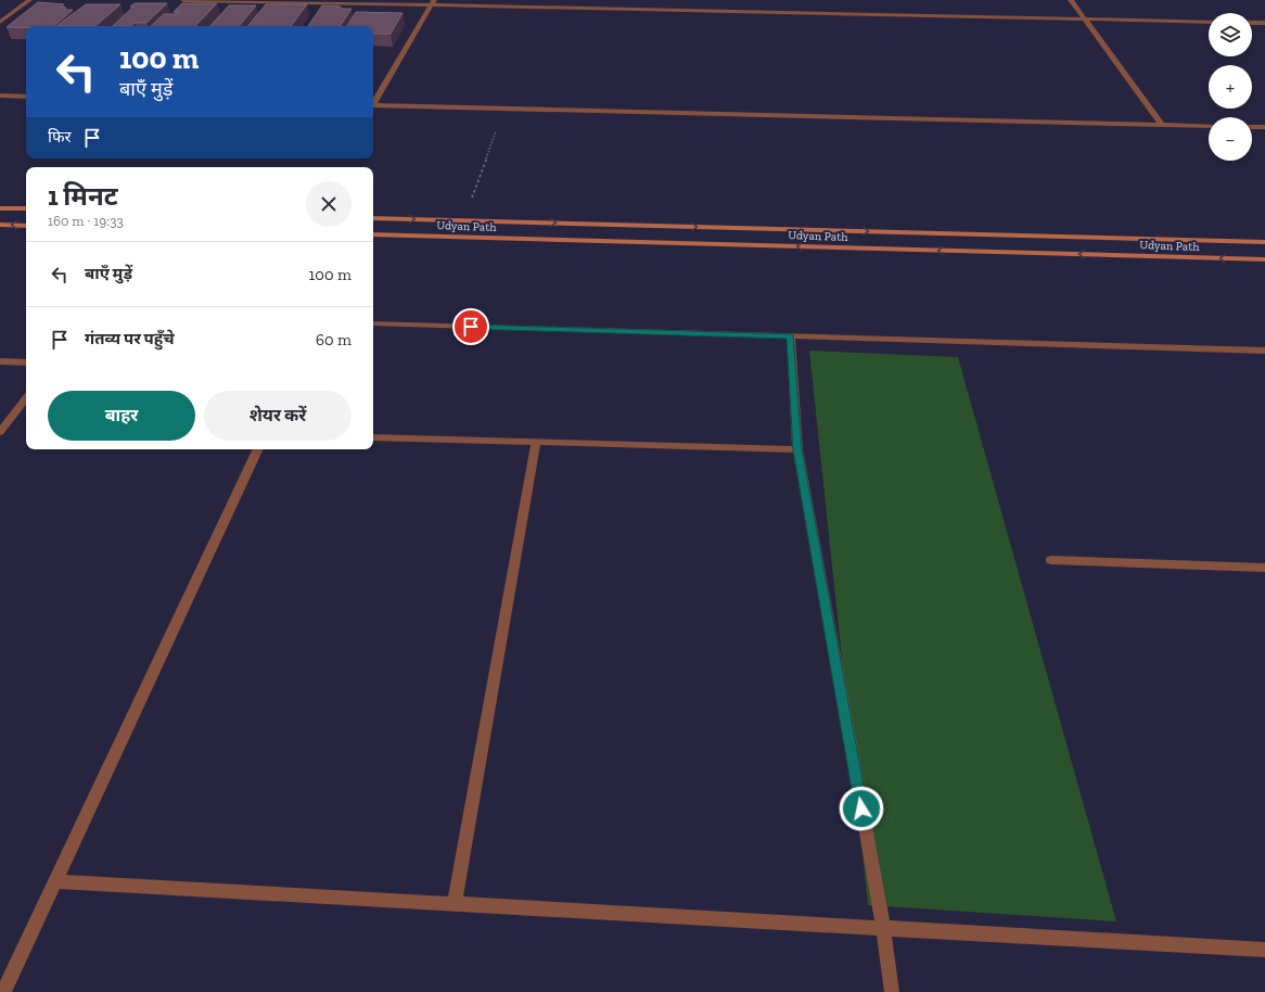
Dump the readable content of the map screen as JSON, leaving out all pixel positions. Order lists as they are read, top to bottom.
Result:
{
  "streets": {
    "main road": ["Udyan Path"]
  },
  "page": {
    "map_buttons": ["+", "−"],
    "turn": ["100 m", "बाएँ मुड़ें"],
    "then": "फिर",
    "heading": ["1 मिनट", "160 m · 19:33"],
    "list": [
      {
        "name": "बाएँ मुड़ें",
        "value": "100 m"
      },
      {
        "name": "गंतव्य पर पहुँचे",
        "value": "60 m"
      }
    ],
    "buttons": ["बाहर", "शेयर करें"]
  }
}
